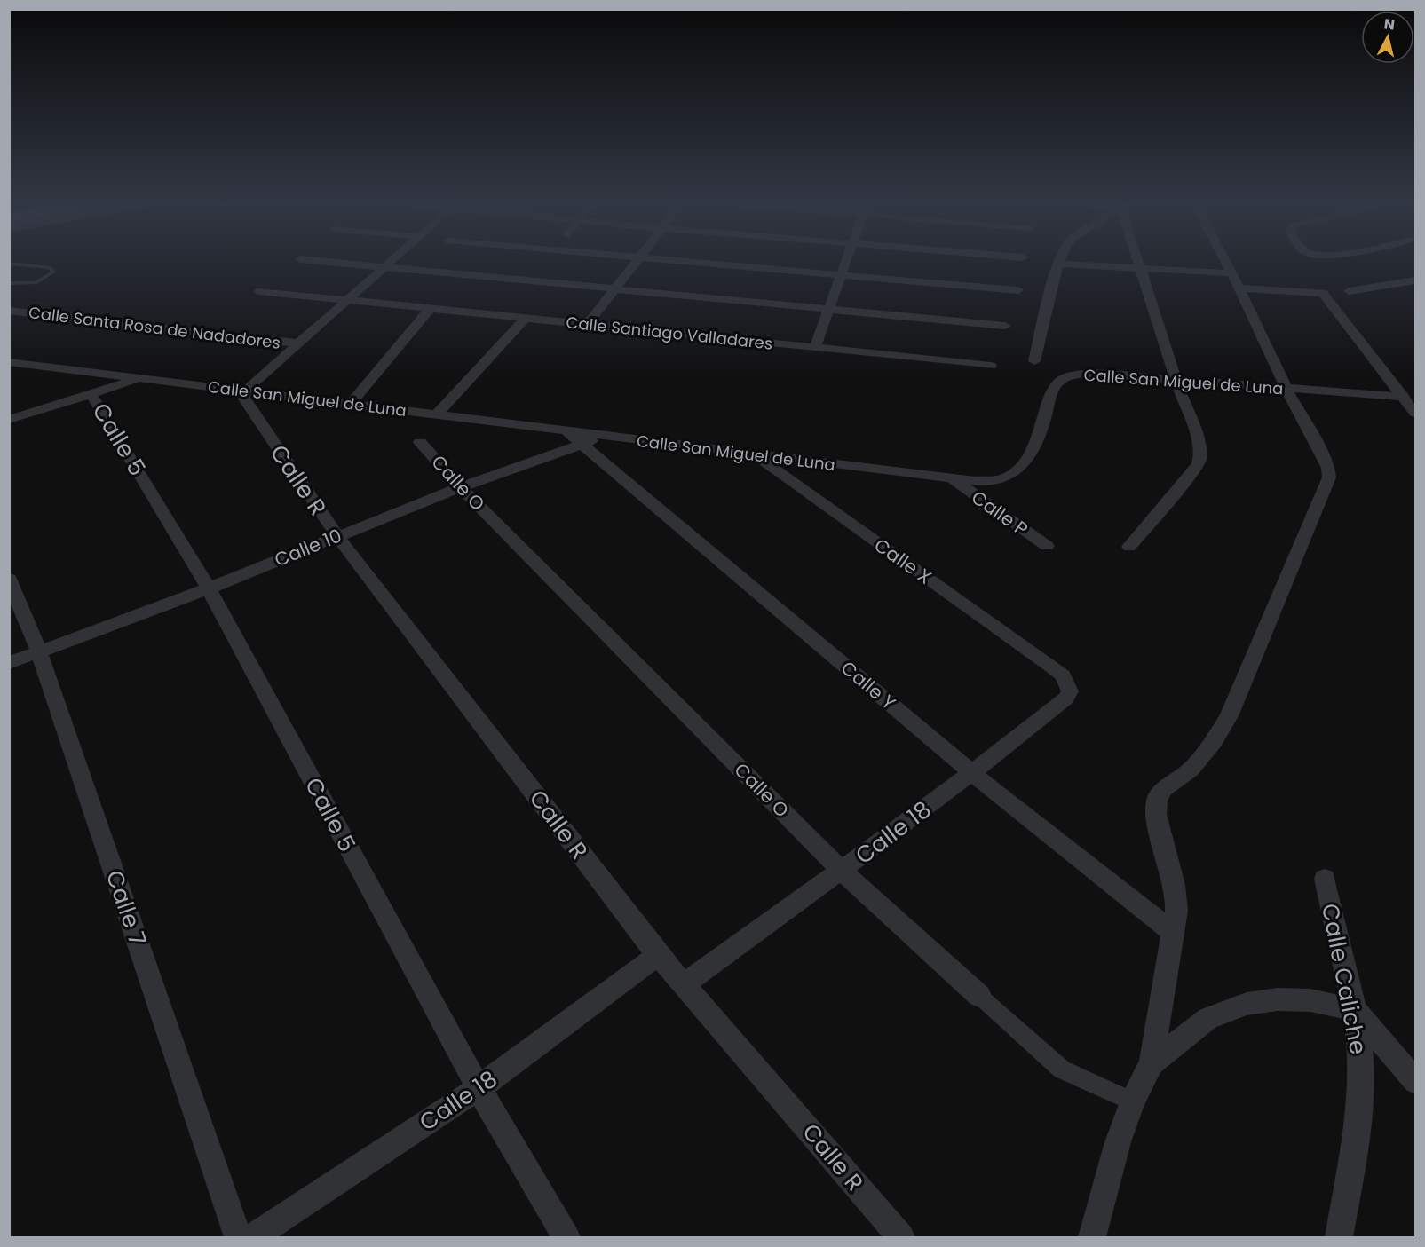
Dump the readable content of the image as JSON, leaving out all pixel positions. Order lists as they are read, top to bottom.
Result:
{
  "streets": {
    "street": [
      "Calle Santa Rosa de Nadadores",
      "Calle Santiago Valladares",
      "Calle San Miguel de Luna",
      "Calle 5",
      "Calle R",
      "Calle O",
      "Calle P",
      "Calle 10",
      "Calle X",
      "Calle Y",
      "Calle 18",
      "Calle 7",
      "Calle Caliche"
    ]
  },
  "crossings": [
    ["Calle San Miguel de Luna", "Calle R"],
    ["Calle San Miguel de Luna", "Calle P"],
    ["Calle San Miguel de Luna", "Calle 10"],
    ["Calle San Miguel de Luna", "Calle X"],
    ["Calle San Miguel de Luna", "Calle Y"],
    ["Calle 5", "Calle 10"],
    ["Calle 5", "Calle 18"],
    ["Calle R", "Calle 10"],
    ["Calle R", "Calle 18"],
    ["Calle O", "Calle 10"],
    ["Calle O", "Calle 18"],
    ["Calle 10", "Calle Y"],
    ["Calle 10", "Calle 7"],
    ["Calle X", "Calle 18"],
    ["Calle Y", "Calle 18"]
  ],
  "north": "top"
}
